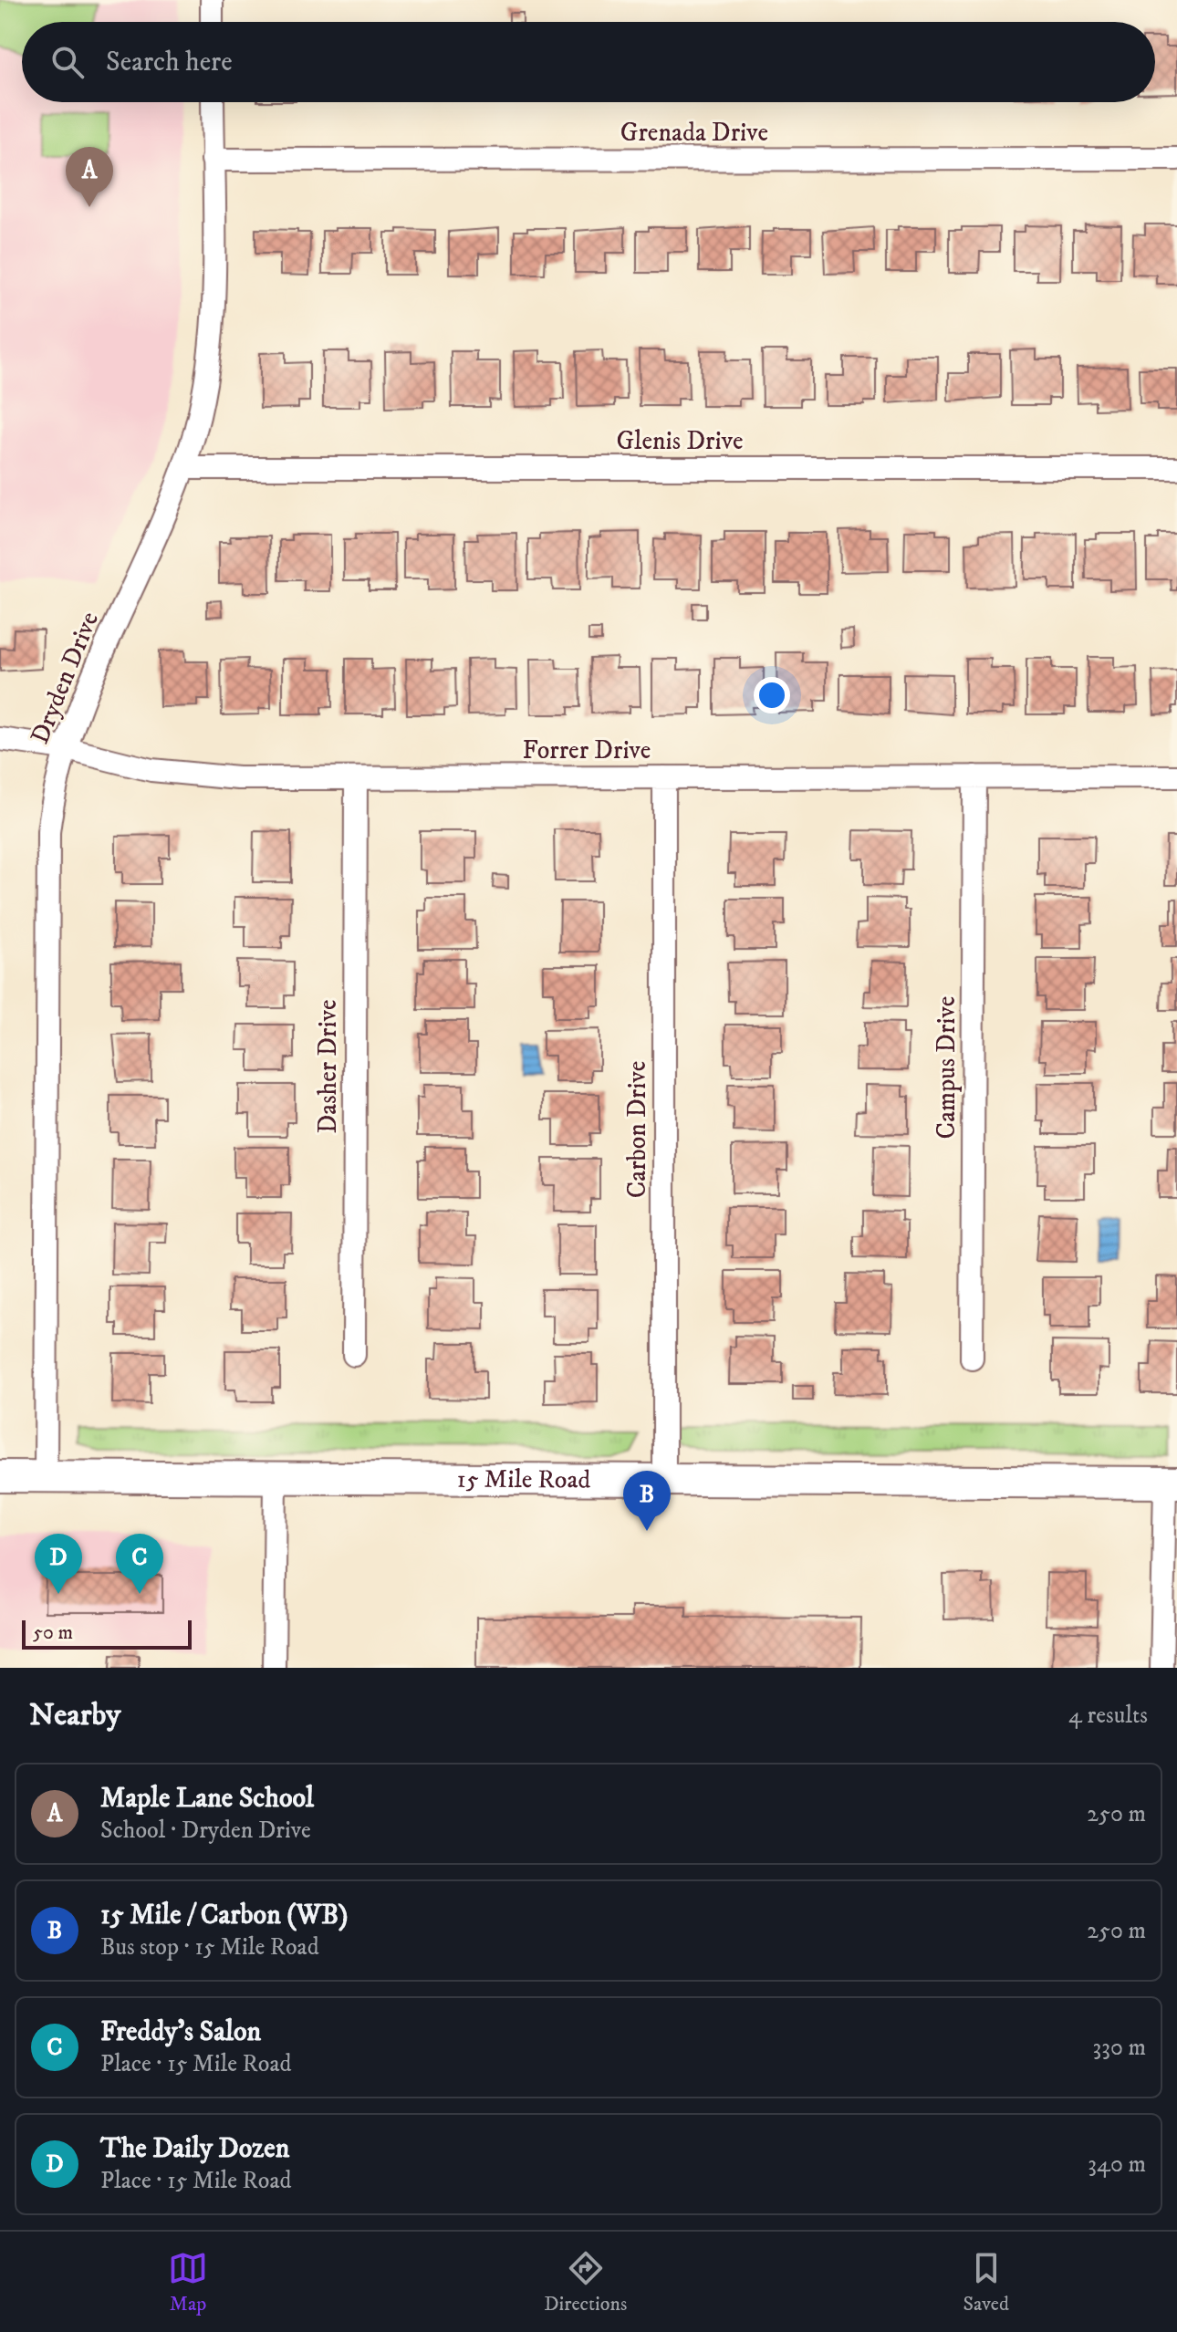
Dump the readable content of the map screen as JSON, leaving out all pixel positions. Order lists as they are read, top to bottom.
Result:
{
  "streets": {
    "main road": ["15 Mile Road"],
    "street": [
      "Grenada Drive",
      "Glenis Drive",
      "Dryden Drive",
      "Forrer Drive",
      "Dasher Drive",
      "Campus Drive",
      "Carbon Drive"
    ]
  },
  "crossings": [
    ["Grenada Drive", "Dryden Drive"],
    ["Glenis Drive", "Dryden Drive"],
    ["Dryden Drive", "Forrer Drive"],
    ["Dryden Drive", "15 Mile Road"],
    ["Forrer Drive", "Dasher Drive"],
    ["Forrer Drive", "Campus Drive"],
    ["Forrer Drive", "Carbon Drive"],
    ["Carbon Drive", "15 Mile Road"]
  ],
  "scale_bar": "50 m",
  "page": {
    "search": "Search here",
    "pins": [
      "A",
      "B",
      "C",
      "D"
    ],
    "scale": "50 m",
    "heading": ["Nearby", "4 results"],
    "list": [
      {
        "mark": "A",
        "name": "Maple Lane School",
        "note": "School · Dryden Drive",
        "value": "250 m"
      },
      {
        "mark": "B",
        "name": "15 Mile / Carbon (WB)",
        "note": "Bus stop · 15 Mile Road",
        "value": "250 m"
      },
      {
        "mark": "C",
        "name": "Freddy's Salon",
        "note": "Place · 15 Mile Road",
        "value": "330 m"
      },
      {
        "mark": "D",
        "name": "The Daily Dozen",
        "note": "Place · 15 Mile Road",
        "value": "340 m"
      }
    ],
    "nav": ["Map", "Directions", "Saved"]
  }
}
